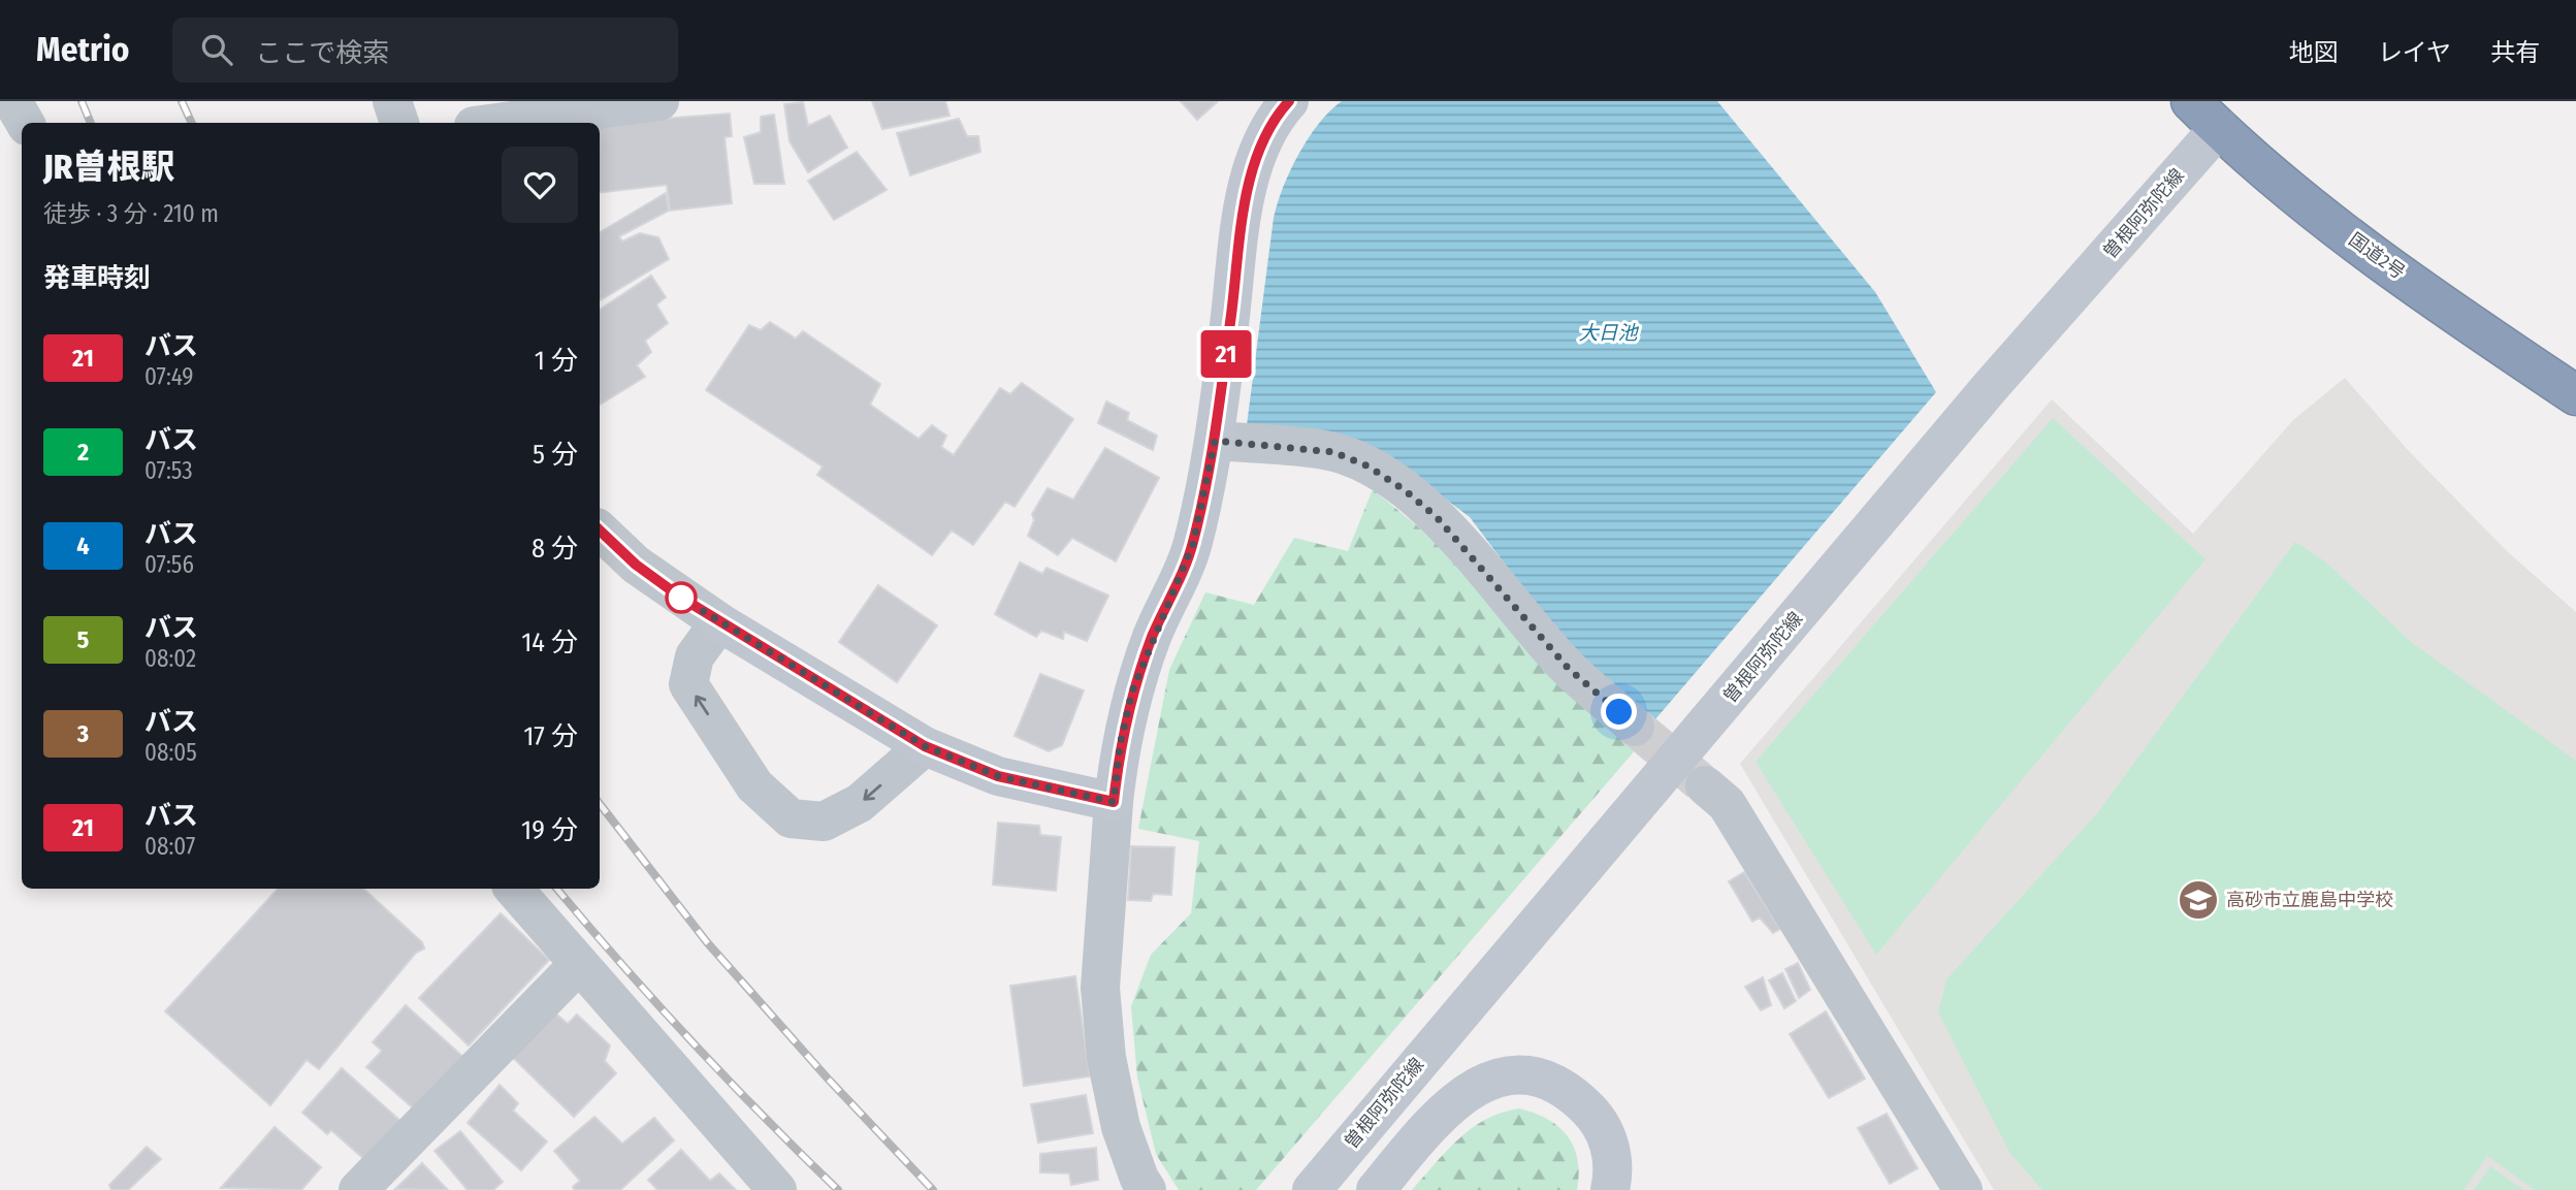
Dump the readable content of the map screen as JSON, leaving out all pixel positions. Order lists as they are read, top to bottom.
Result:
{
  "streets": {
    "highway": ["国道2号"],
    "main road": ["曽根阿弥陀線"]
  },
  "crossings": [
    ["曽根阿弥陀線", "国道2号"]
  ],
  "water": ["大日池"],
  "places": {
    "school or university": ["高砂市立鹿島中学校"]
  },
  "lines": ["bus line 21"],
  "page": {
    "header": "Metrio",
    "search": "ここで検索",
    "nav": ["地図", "レイヤ", "共有"],
    "on_map": "21",
    "heading": [
      ["JR曽根駅", "徒歩 · 3 分 · 210 m"],
      "発車時刻"
    ],
    "list": [
      {
        "mark": "21",
        "name": "バス",
        "note": "07:49",
        "value": "1 分"
      },
      {
        "mark": "2",
        "name": "バス",
        "note": "07:53",
        "value": "5 分"
      },
      {
        "mark": "4",
        "name": "バス",
        "note": "07:56",
        "value": "8 分"
      },
      {
        "mark": "5",
        "name": "バス",
        "note": "08:02",
        "value": "14 分"
      },
      {
        "mark": "3",
        "name": "バス",
        "note": "08:05",
        "value": "17 分"
      },
      {
        "mark": "21",
        "name": "バス",
        "note": "08:07",
        "value": "19 分"
      }
    ]
  }
}
